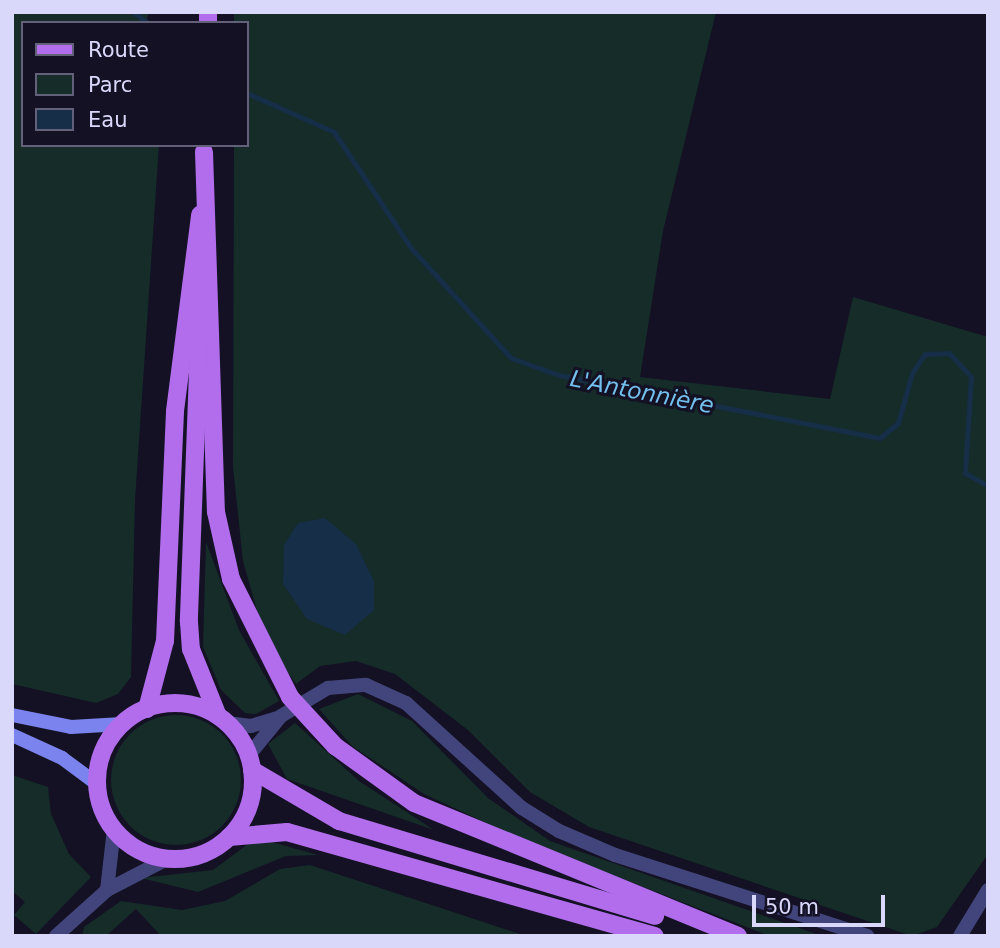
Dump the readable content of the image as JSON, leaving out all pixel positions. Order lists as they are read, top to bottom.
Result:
{
  "water": ["L'Antonnière"],
  "legend": ["Route", "Parc", "Eau"],
  "scale_bar": "50 m"
}
